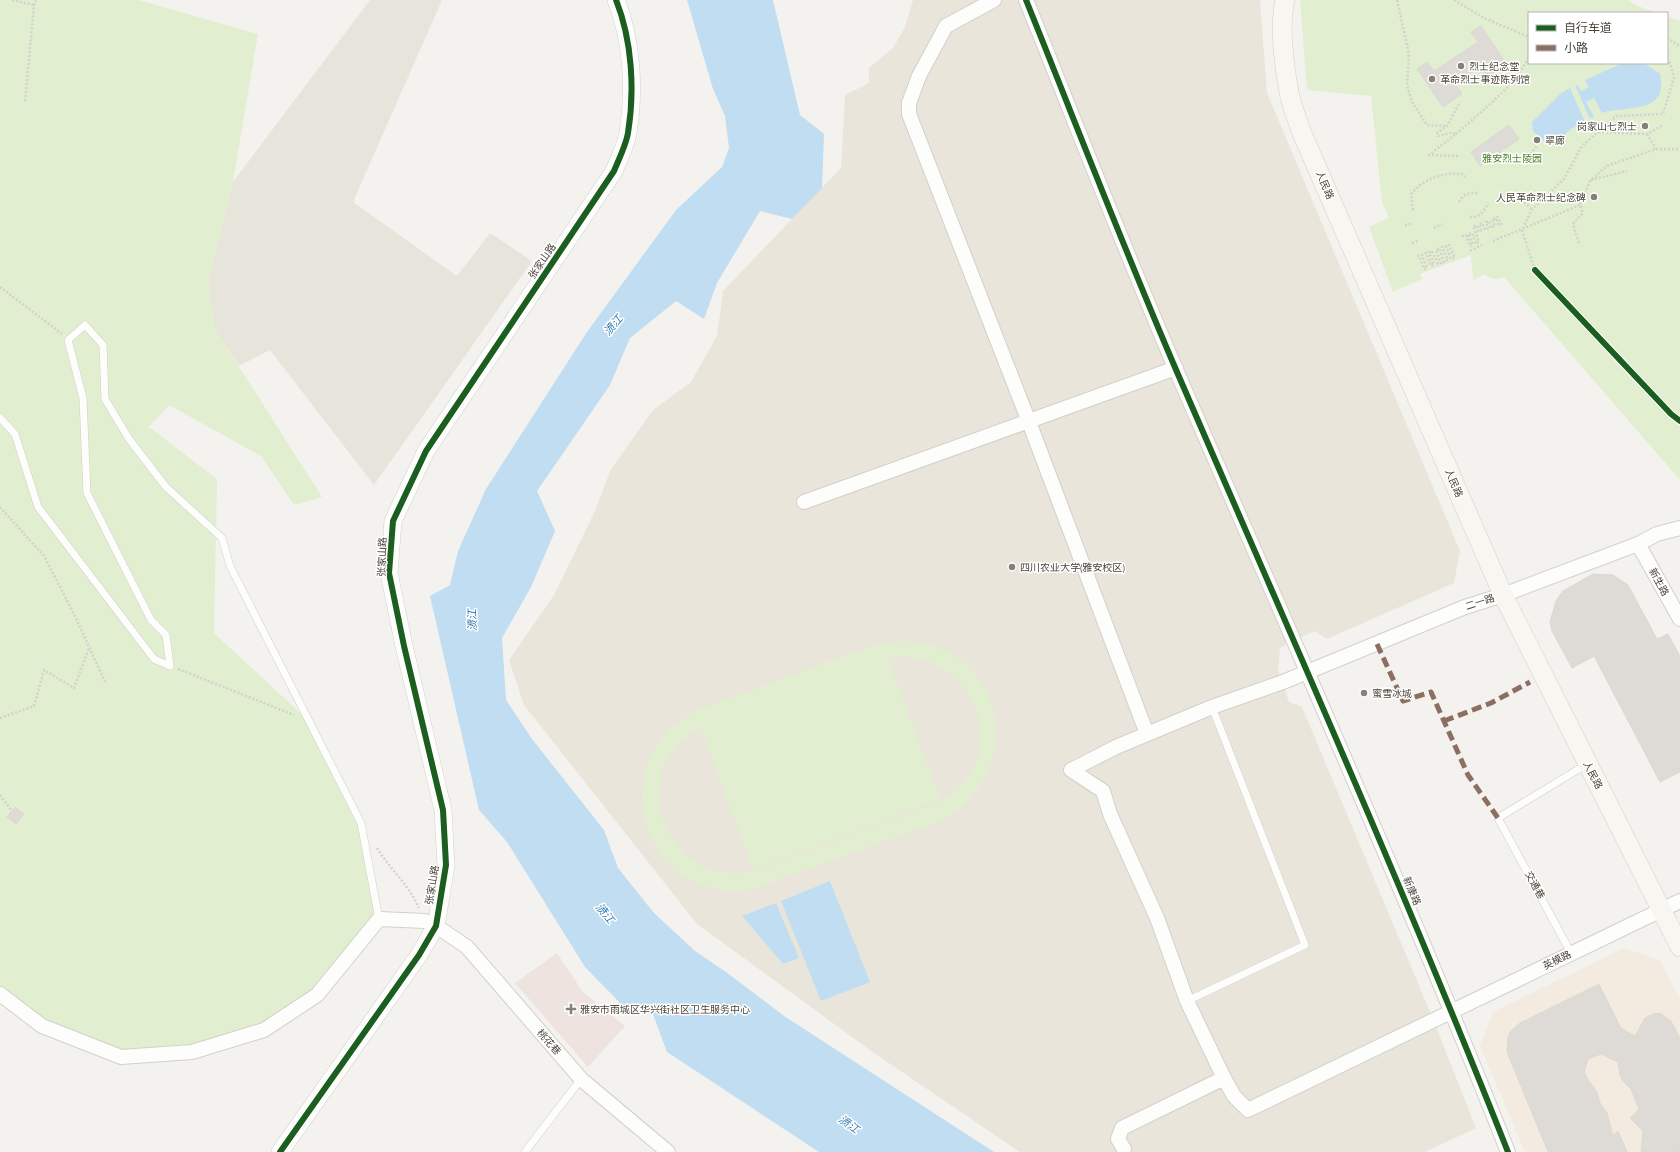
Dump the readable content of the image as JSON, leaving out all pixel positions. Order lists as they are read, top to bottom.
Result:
{
  "streets": {
    "main road": ["人民路"],
    "street": [
      "张家山路",
      "新生路",
      "二一路",
      "新康路",
      "英模路",
      "桃花巷"
    ],
    "lane": ["交通巷"]
  },
  "crossings": [
    ["人民路", "二一路"],
    ["人民路", "交通巷"],
    ["人民路", "英模路"],
    ["张家山路", "桃花巷"],
    ["新生路", "二一路"],
    ["二一路", "新康路"],
    ["交通巷", "英模路"],
    ["新康路", "英模路"]
  ],
  "water": ["𣸣江"],
  "parks": ["雅安烈士陵园"],
  "places": {
    "other": [
      "烈士纪念堂",
      "革命烈士事迹陈列馆",
      "岗家山七烈士",
      "翠廊",
      "人民革命烈士纪念碑",
      "四川农业大学(雅安校区)",
      "蜜雪冰城"
    ],
    "health": ["雅安市雨城区华兴街社区卫生服务中心"]
  },
  "legend": ["自行车道", "小路"]
}
